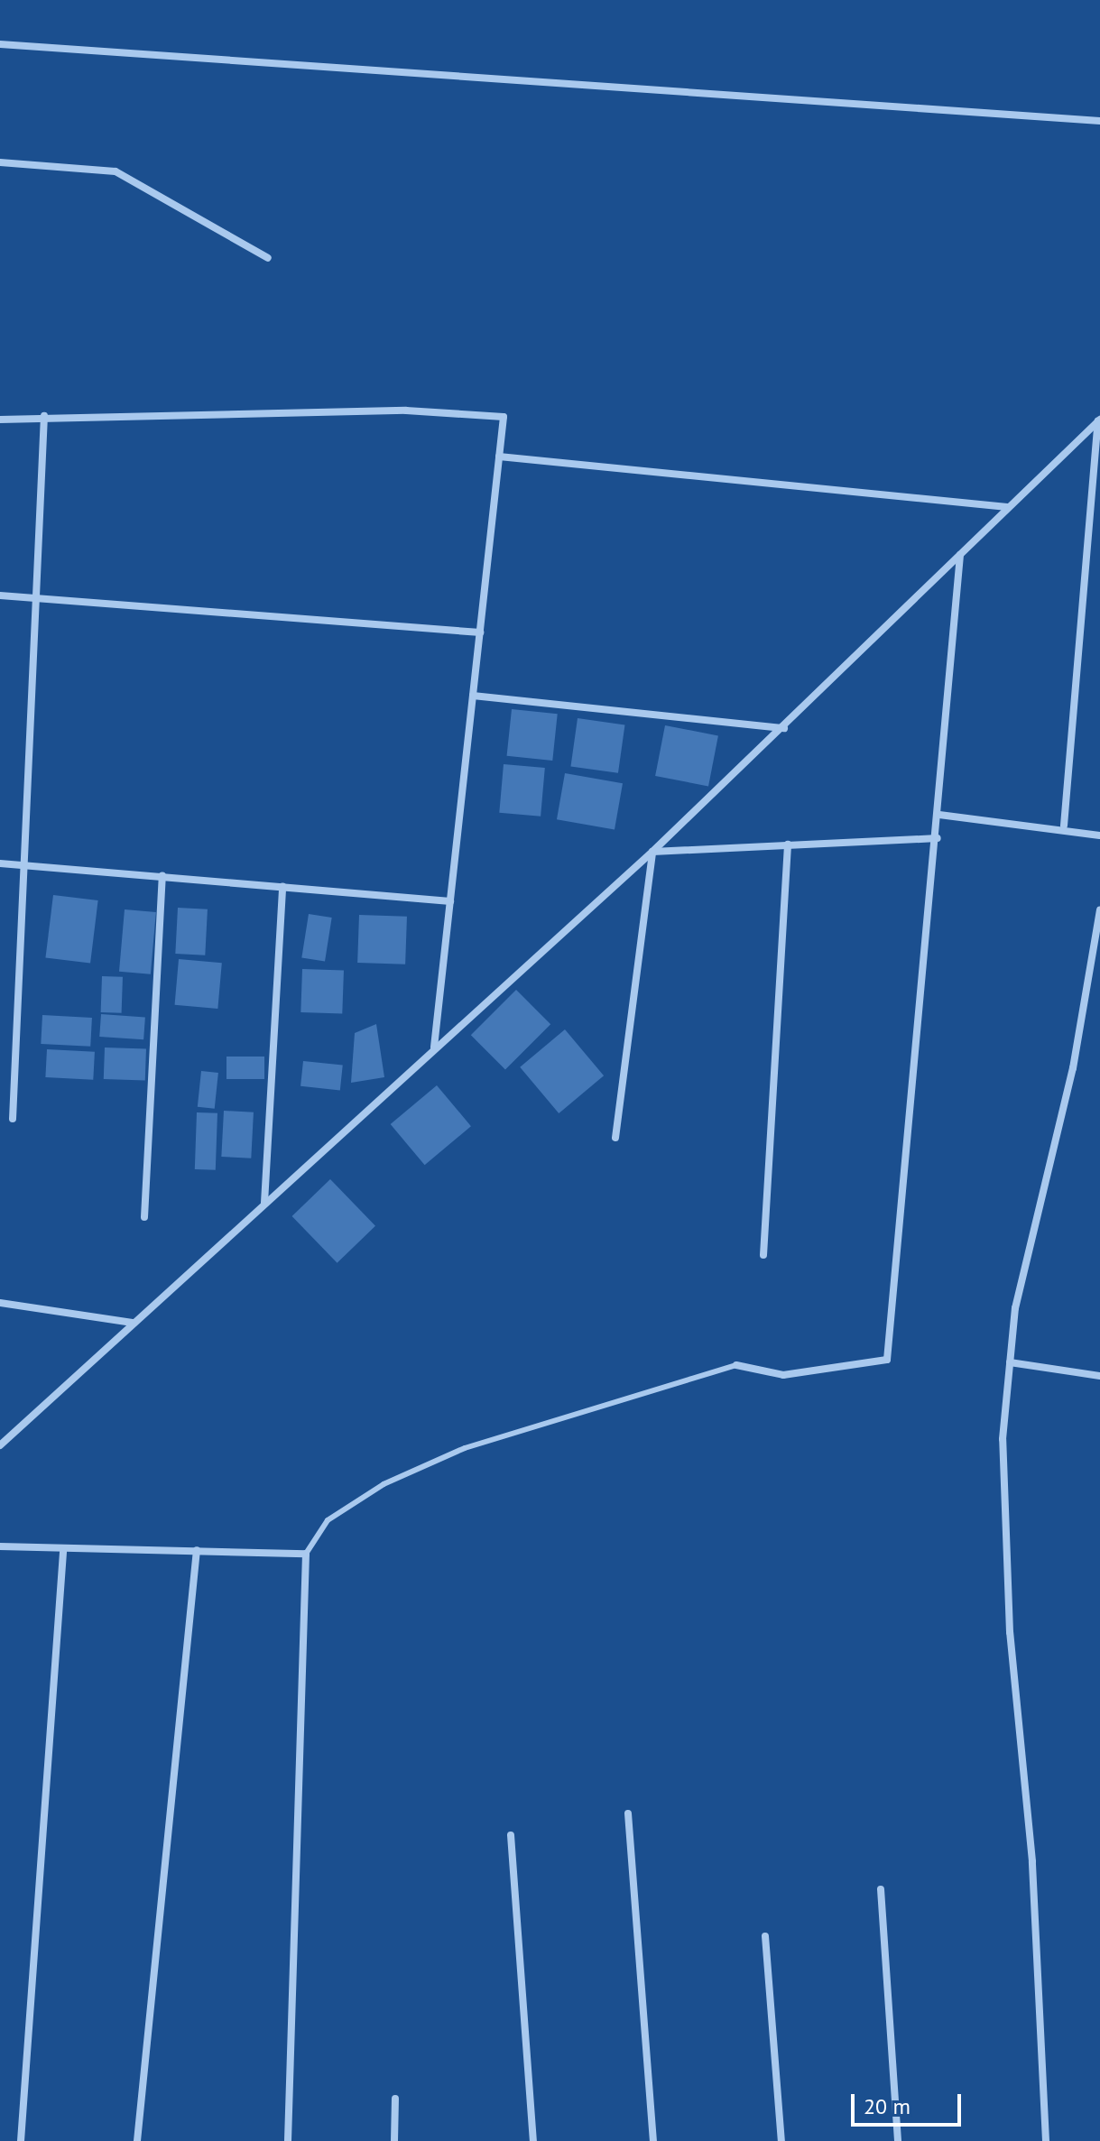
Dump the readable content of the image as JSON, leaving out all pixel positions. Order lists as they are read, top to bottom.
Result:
{
  "scale_bar": "20 m"
}
